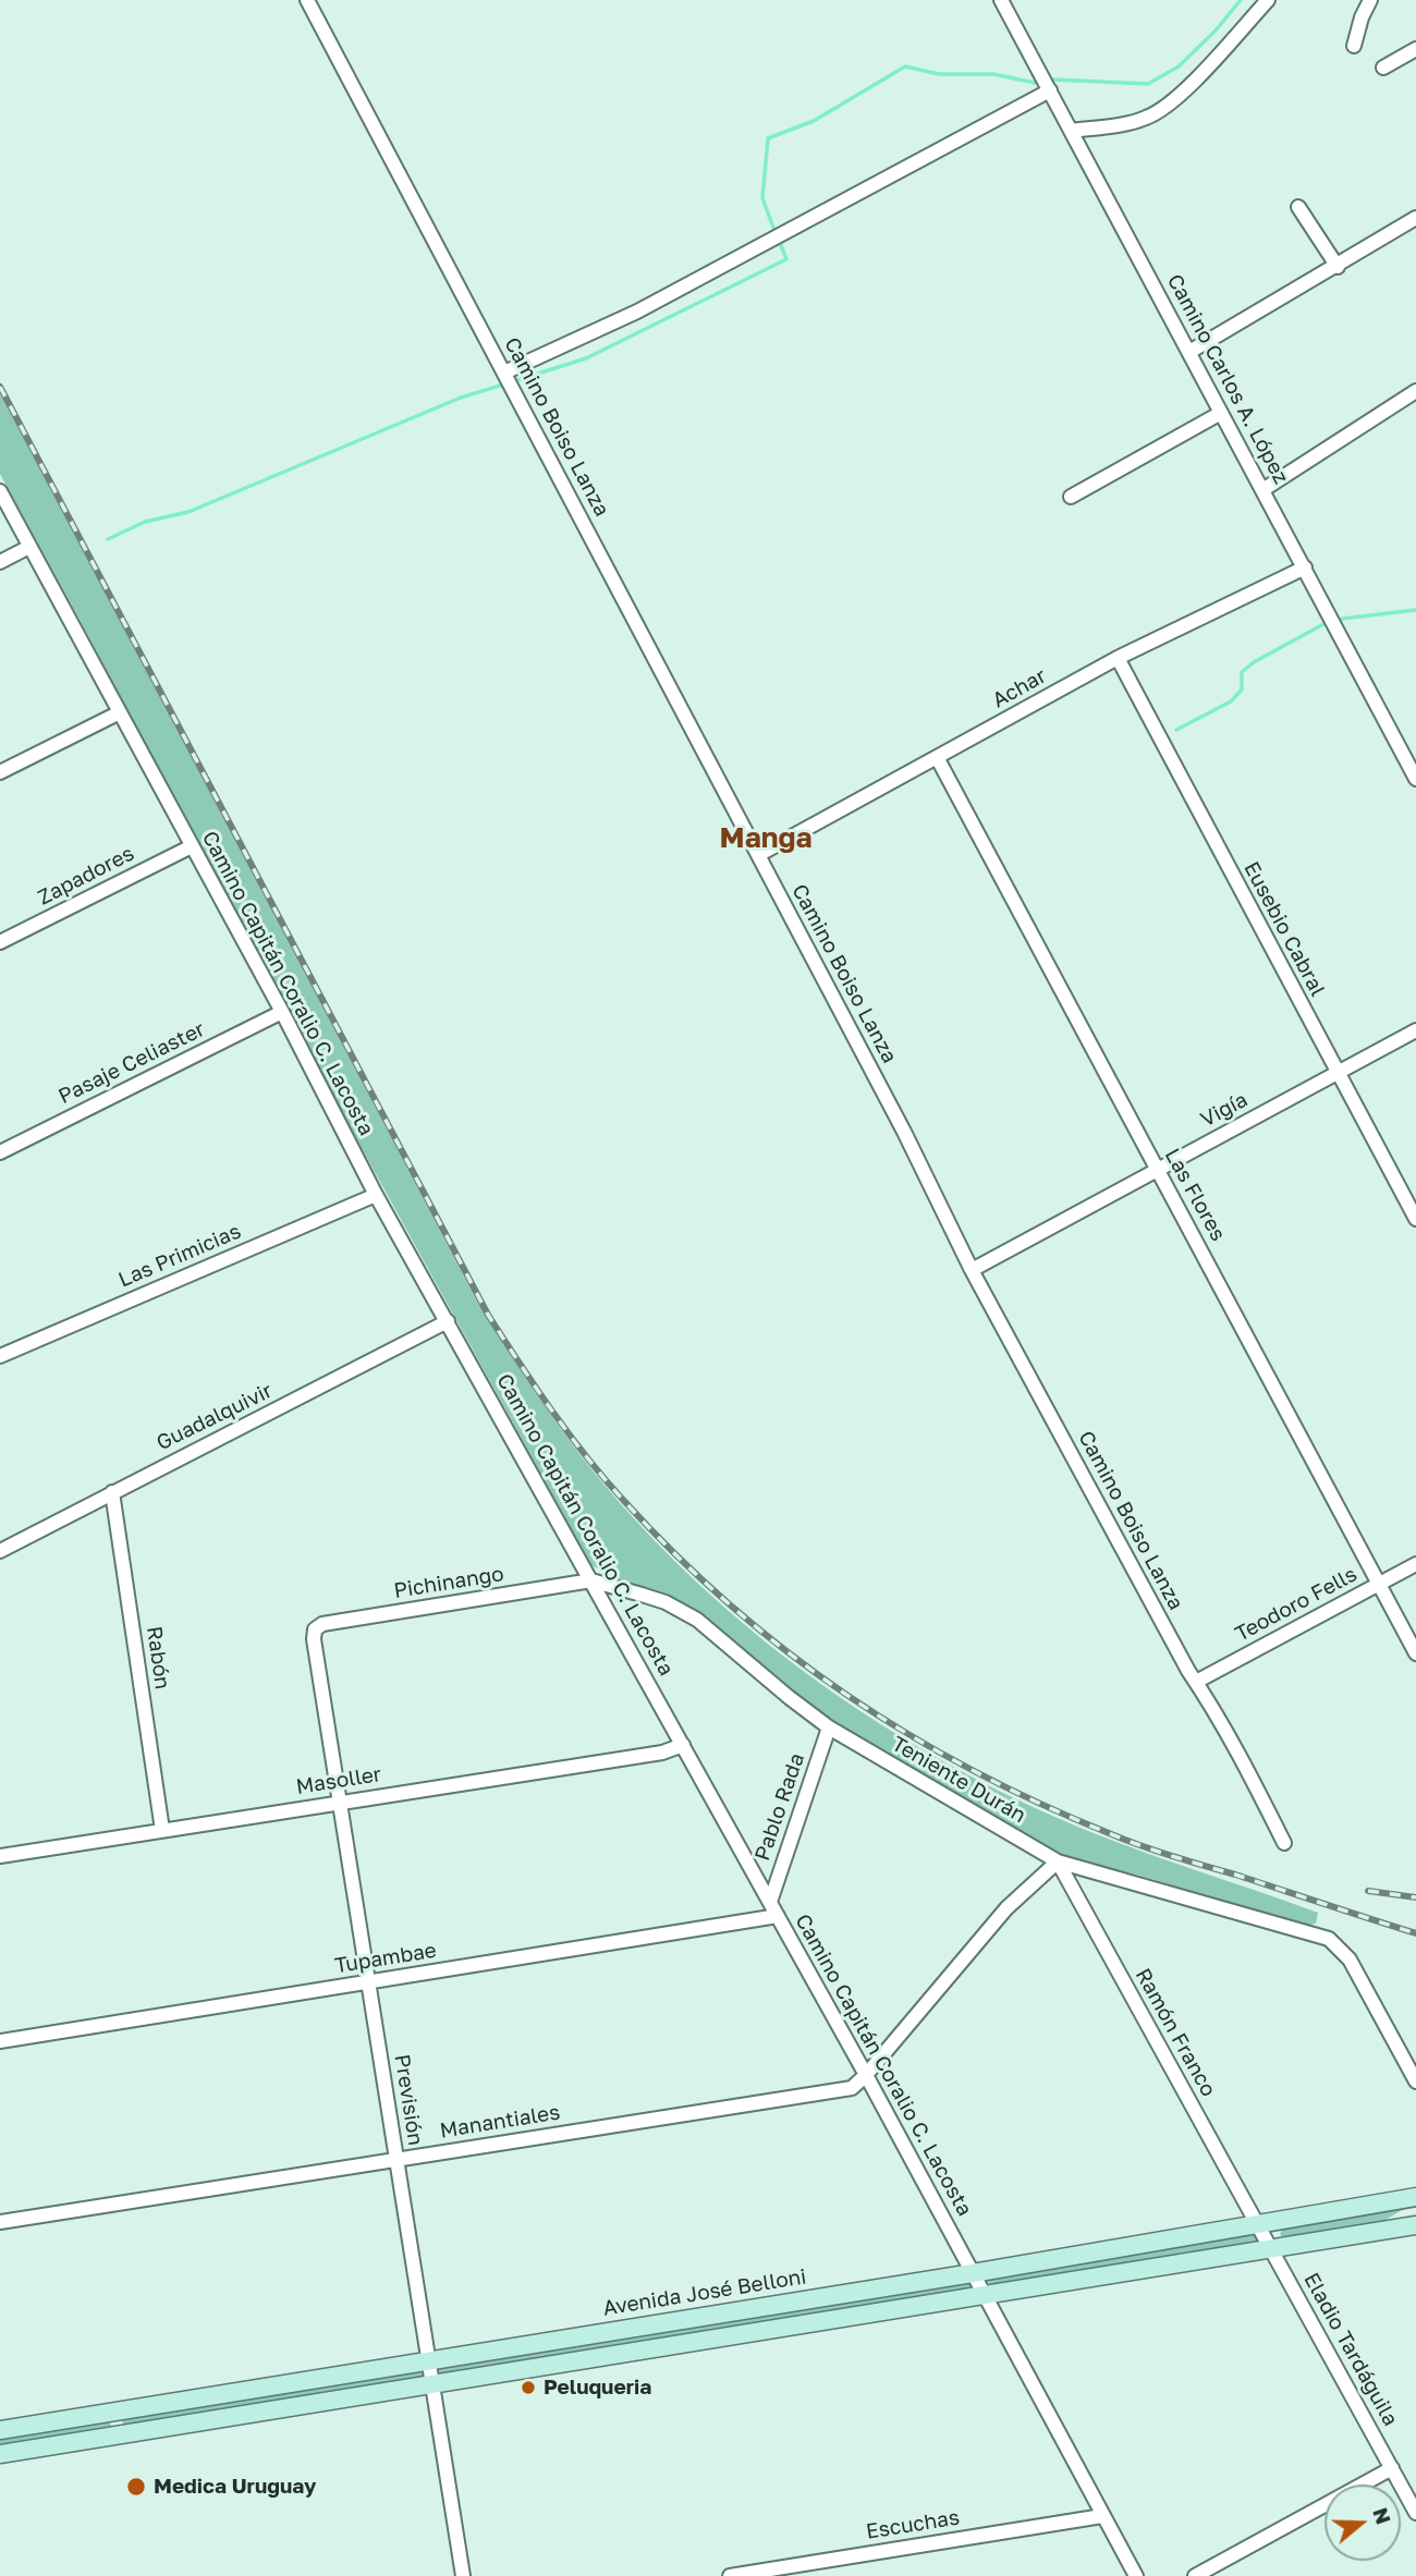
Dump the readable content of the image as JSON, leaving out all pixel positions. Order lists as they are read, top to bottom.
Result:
{
  "streets": {
    "main road": ["Avenida José Belloni"],
    "street": [
      "Camino Carlos A. López",
      "Camino Boiso Lanza",
      "Achar",
      "Zapadores",
      "Eusebio Cabral",
      "Camino Capitán Coralio C. Lacosta",
      "Pasaje Celiaster",
      "Vigía",
      "Las Flores",
      "Las Primicias",
      "Guadalquivir",
      "Pichinango",
      "Teodoro Fells",
      "Rabón",
      "Teniente Durán",
      "Masoller",
      "Pablo Rada",
      "Tupambae",
      "Ramón Franco",
      "Previsión",
      "Manantiales",
      "Eladio Tardáguila",
      "Escuchas"
    ]
  },
  "crossings": [
    ["Camino Carlos A. López", "Achar"],
    ["Camino Boiso Lanza", "Achar"],
    ["Camino Boiso Lanza", "Vigía"],
    ["Camino Boiso Lanza", "Teodoro Fells"],
    ["Achar", "Eusebio Cabral"],
    ["Achar", "Las Flores"],
    ["Zapadores", "Camino Capitán Coralio C. Lacosta"],
    ["Eusebio Cabral", "Vigía"],
    ["Camino Capitán Coralio C. Lacosta", "Pasaje Celiaster"],
    ["Camino Capitán Coralio C. Lacosta", "Las Primicias"],
    ["Camino Capitán Coralio C. Lacosta", "Guadalquivir"],
    ["Camino Capitán Coralio C. Lacosta", "Pichinango"],
    ["Camino Capitán Coralio C. Lacosta", "Teniente Durán"],
    ["Camino Capitán Coralio C. Lacosta", "Masoller"],
    ["Camino Capitán Coralio C. Lacosta", "Pablo Rada"],
    ["Camino Capitán Coralio C. Lacosta", "Tupambae"],
    ["Camino Capitán Coralio C. Lacosta", "Manantiales"],
    ["Camino Capitán Coralio C. Lacosta", "Avenida José Belloni"],
    ["Camino Capitán Coralio C. Lacosta", "Escuchas"],
    ["Vigía", "Las Flores"],
    ["Las Flores", "Teodoro Fells"],
    ["Guadalquivir", "Rabón"],
    ["Pichinango", "Teniente Durán"],
    ["Pichinango", "Previsión"],
    ["Rabón", "Masoller"],
    ["Teniente Durán", "Pablo Rada"],
    ["Teniente Durán", "Ramón Franco"],
    ["Masoller", "Previsión"],
    ["Tupambae", "Previsión"],
    ["Ramón Franco", "Avenida José Belloni"],
    ["Ramón Franco", "Eladio Tardáguila"],
    ["Previsión", "Manantiales"],
    ["Previsión", "Avenida José Belloni"]
  ],
  "districts": ["Manga"],
  "places": ["Peluqueria", "Medica Uruguay"],
  "north": "right"
}
